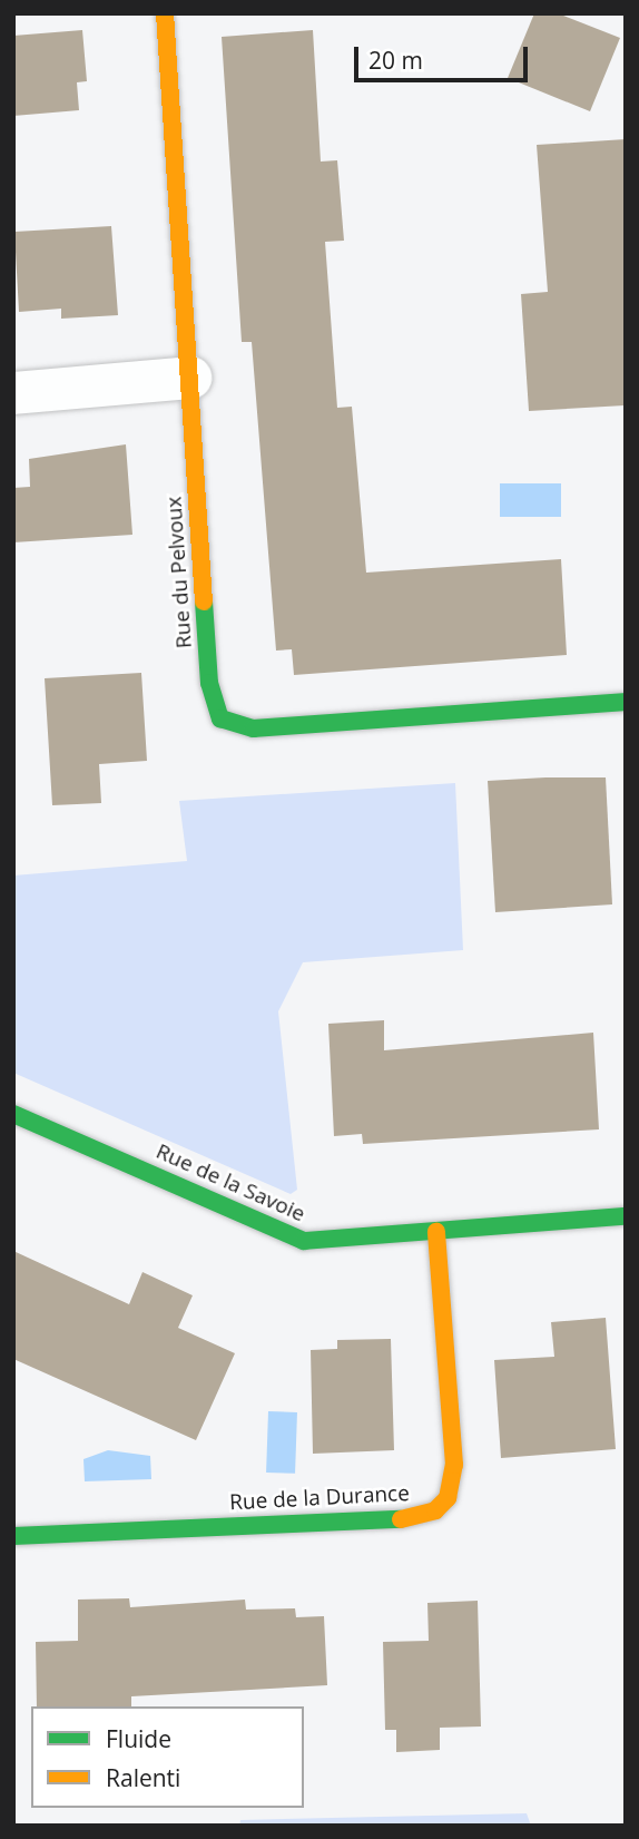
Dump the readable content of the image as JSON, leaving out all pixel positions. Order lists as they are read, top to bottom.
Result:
{
  "streets": {
    "street": ["Rue du Pelvoux", "Rue de la Savoie", "Rue de la Durance"]
  },
  "crossings": [
    ["Rue de la Savoie", "Rue de la Durance"]
  ],
  "legend": ["Fluide", "Ralenti"],
  "scale_bar": "20 m"
}
